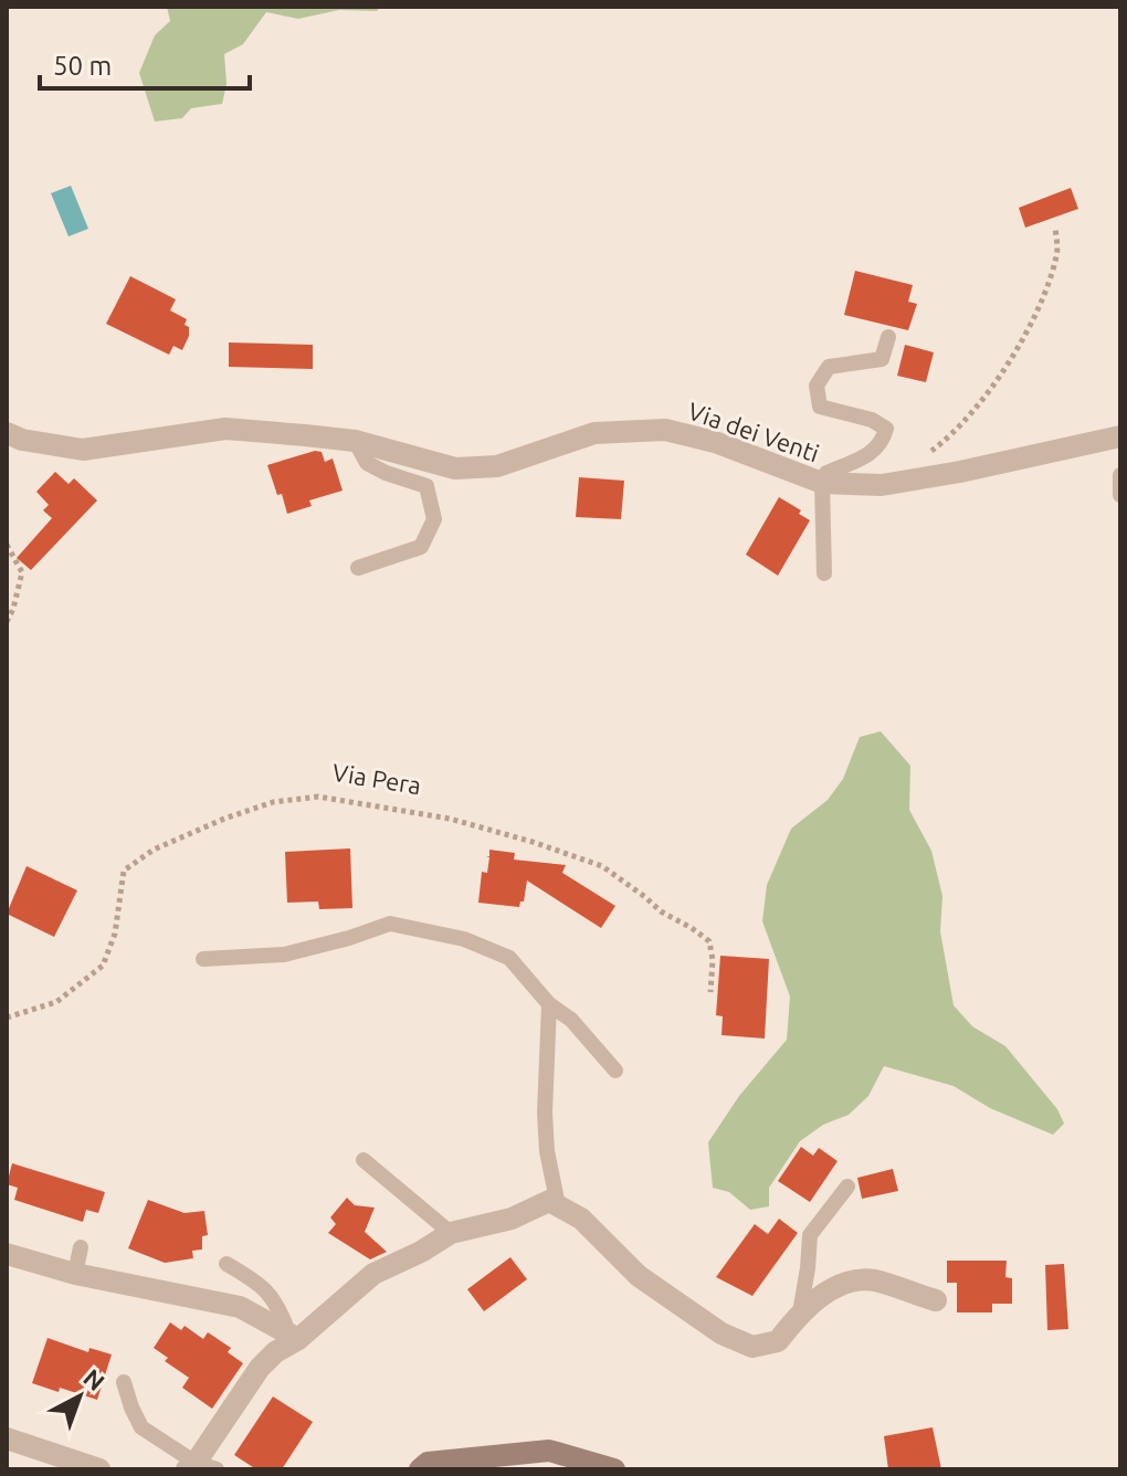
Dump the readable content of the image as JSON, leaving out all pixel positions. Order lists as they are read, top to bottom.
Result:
{
  "streets": {
    "street": ["Via dei Venti"],
    "path": ["Via Pera"]
  },
  "scale_bar": "50 m",
  "north": "top right"
}
